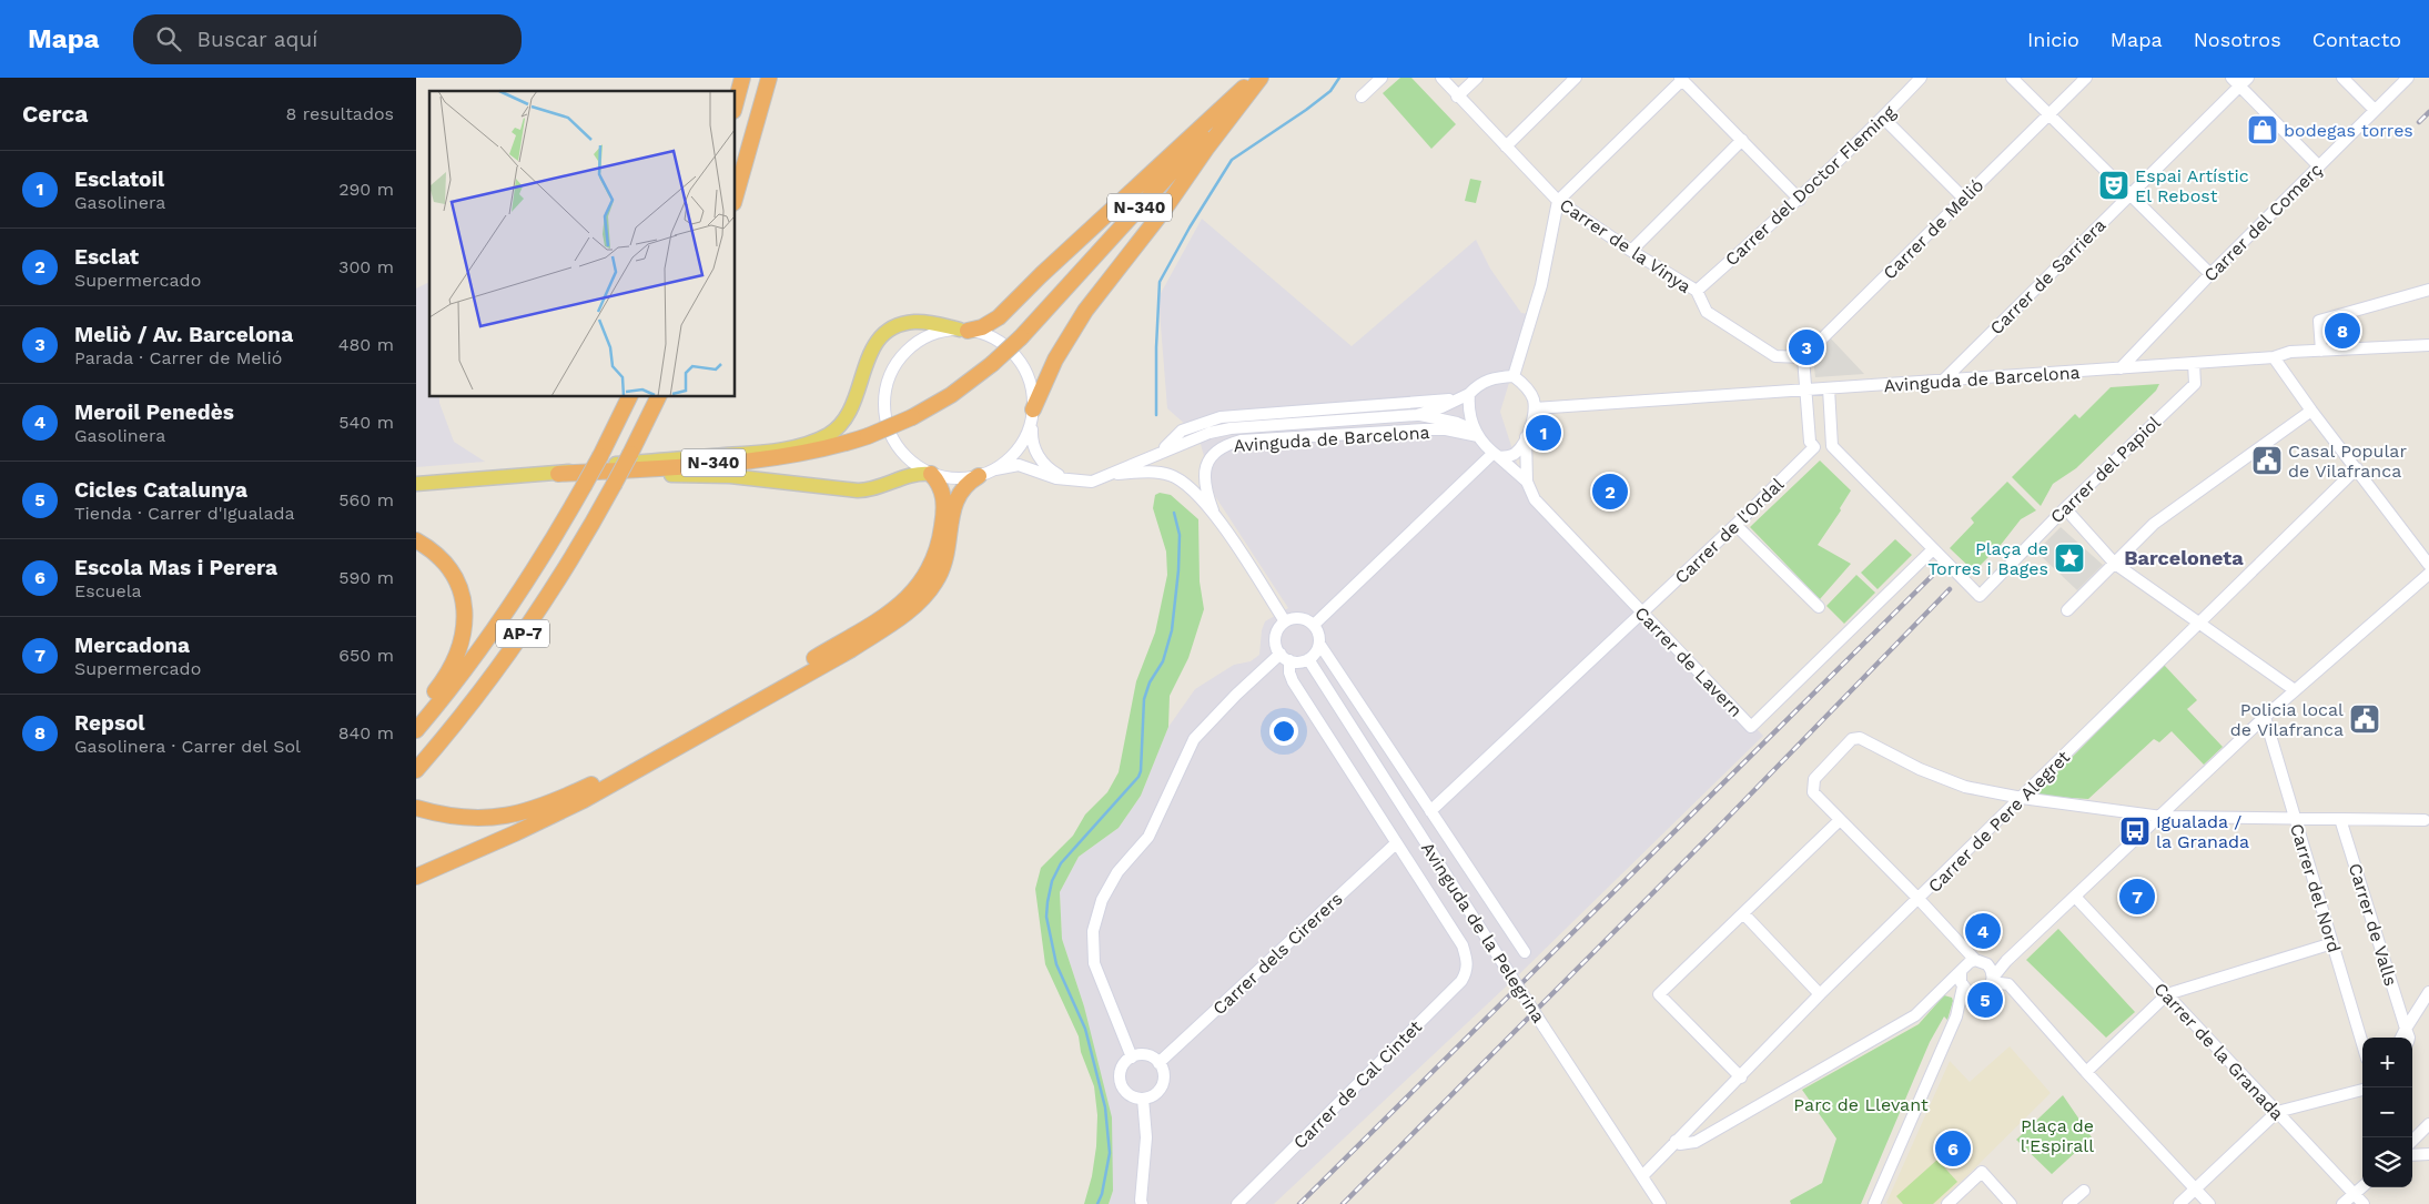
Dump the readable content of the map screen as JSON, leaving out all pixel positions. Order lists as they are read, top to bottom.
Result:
{
  "streets": {
    "highway": ["N-340", "AP-7"],
    "street": [
      "Carrer del Doctor Fleming",
      "Carrer del Comerç",
      "Carrer de Melió",
      "Carrer de la Vinya",
      "Carrer de Sarriera",
      "Avinguda de Barcelona",
      "Carrer del Papiol",
      "Carrer de l'Ordal",
      "Carrer de Lavern",
      "Carrer de Pere Alegret",
      "Carrer del Nord",
      "Carrer de Valls",
      "Avinguda de la Pelegrina",
      "Carrer dels Cirerers",
      "Carrer de la Granada",
      "Carrer de Cal Cintet"
    ]
  },
  "crossings": [
    ["Carrer del Doctor Fleming", "Carrer de la Vinya"],
    ["Carrer del Comerç", "Avinguda de Barcelona"],
    ["Carrer de Melió", "Carrer de la Vinya"],
    ["Carrer de Sarriera", "Avinguda de Barcelona"],
    ["Avinguda de Barcelona", "Carrer del Papiol"],
    ["Avinguda de Barcelona", "Carrer de Lavern"],
    ["Carrer del Papiol", "Carrer de Lavern"],
    ["Carrer de l'Ordal", "Carrer de Lavern"],
    ["Carrer de l'Ordal", "Avinguda de la Pelegrina"],
    ["Carrer de Pere Alegret", "Avinguda de la Pelegrina"],
    ["Avinguda de la Pelegrina", "Carrer dels Cirerers"],
    ["Avinguda de la Pelegrina", "Carrer de Cal Cintet"]
  ],
  "districts": ["Barceloneta"],
  "parks": ["Parc de Llevant", "Plaça de l'Espirall"],
  "places": {
    "shop": ["bodegas torres"],
    "theatre": ["Espai Artístic El Rebost"],
    "public building": ["Casal Popular de Vilafranca", "Policia local de Vilafranca"],
    "place": ["Plaça de Torres i Bages"],
    "bus stop": ["Igualada / la Granada"]
  },
  "page": {
    "header": "Mapa",
    "search": "Buscar aquí",
    "nav": [
      "Inicio",
      "Mapa",
      "Nosotros",
      "Contacto"
    ],
    "heading": ["Cerca", "8 resultados"],
    "list": [
      {
        "mark": "1",
        "name": "Esclatoil",
        "note": "Gasolinera",
        "value": "290 m"
      },
      {
        "mark": "2",
        "name": "Esclat",
        "note": "Supermercado",
        "value": "300 m"
      },
      {
        "mark": "3",
        "name": "Meliò / Av. Barcelona",
        "note": "Parada · Carrer de Melió",
        "value": "480 m"
      },
      {
        "mark": "4",
        "name": "Meroil Penedès",
        "note": "Gasolinera",
        "value": "540 m"
      },
      {
        "mark": "5",
        "name": "Cicles Catalunya",
        "note": "Tienda · Carrer d'Igualada",
        "value": "560 m"
      },
      {
        "mark": "6",
        "name": "Escola Mas i Perera",
        "note": "Escuela",
        "value": "590 m"
      },
      {
        "mark": "7",
        "name": "Mercadona",
        "note": "Supermercado",
        "value": "650 m"
      },
      {
        "mark": "8",
        "name": "Repsol",
        "note": "Gasolinera · Carrer del Sol",
        "value": "840 m"
      }
    ],
    "pins": [
      "8",
      "3",
      "1",
      "2",
      "7",
      "4",
      "5",
      "6"
    ],
    "map_buttons": ["+", "−"]
  }
}
